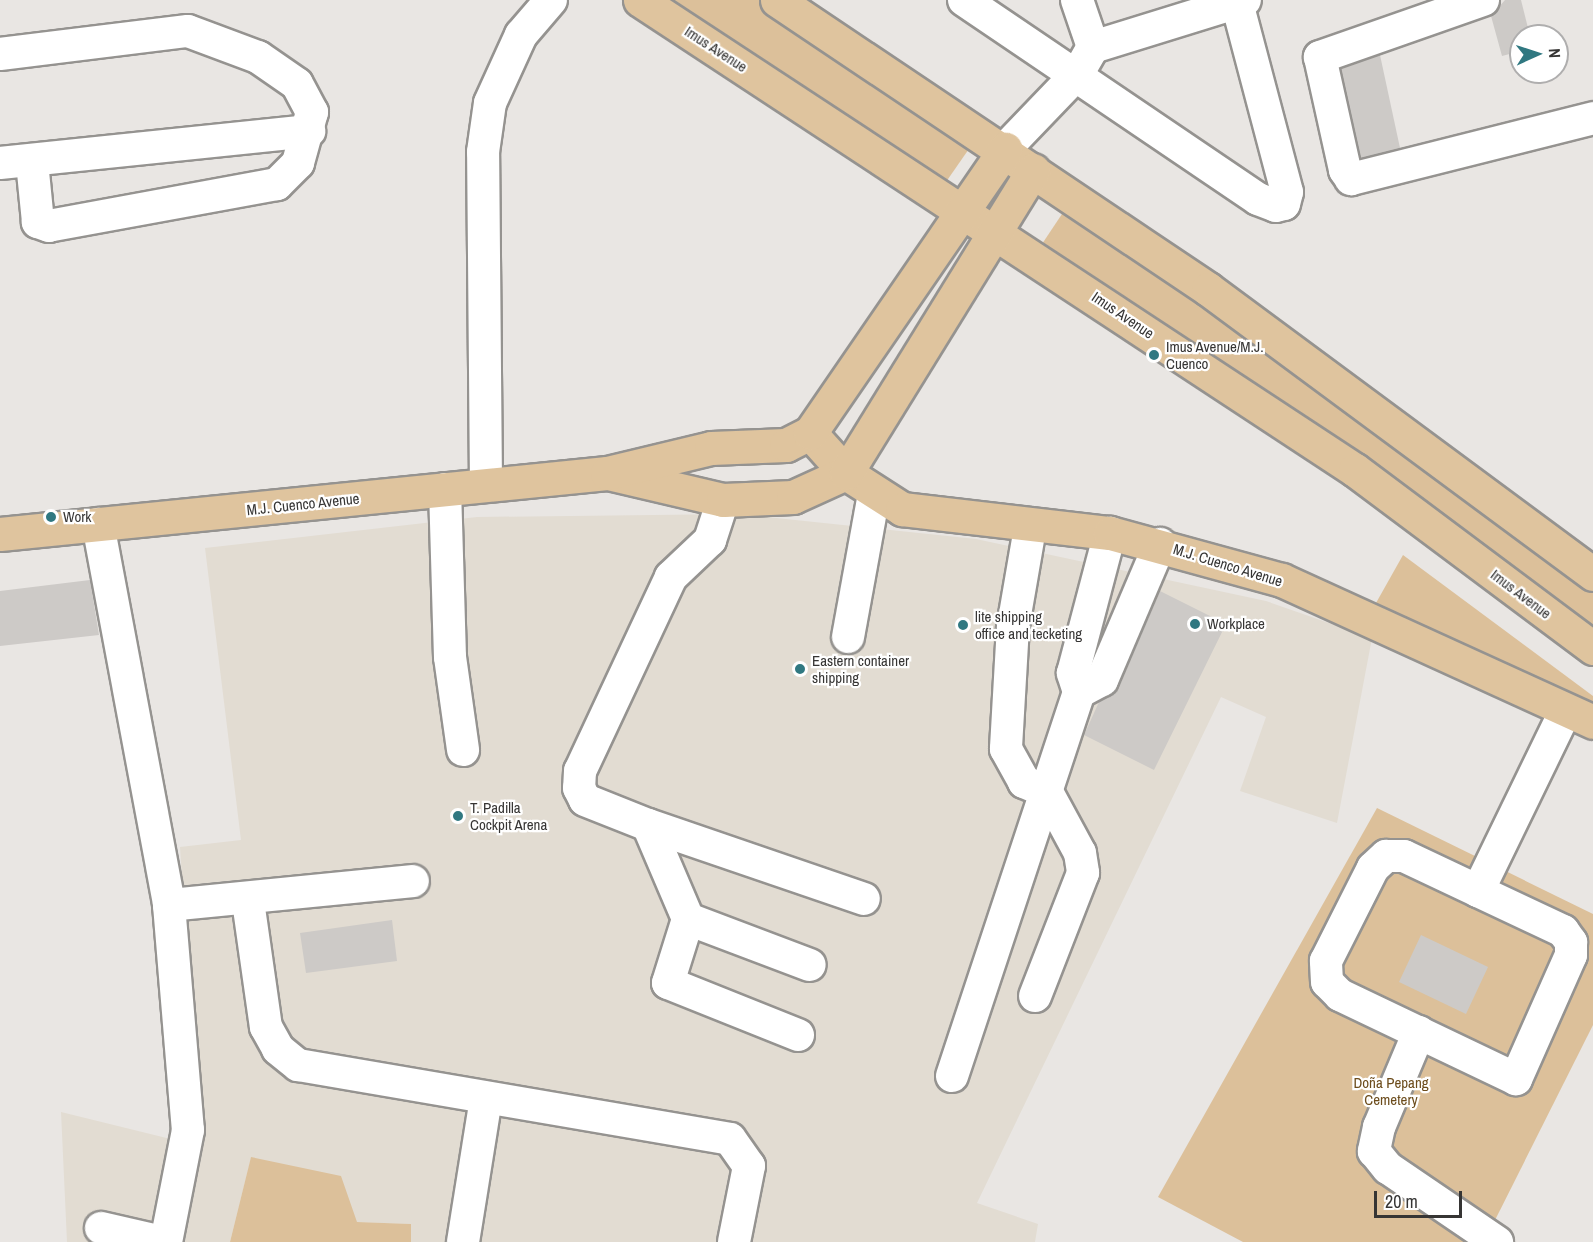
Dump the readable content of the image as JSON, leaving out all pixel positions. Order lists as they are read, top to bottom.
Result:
{
  "streets": {
    "main road": ["Imus Avenue", "M.J. Cuenco Avenue"]
  },
  "parks": ["Doña Pepang Cemetery"],
  "places": [
    "Imus Avenue/M.J. Cuenco",
    "Work",
    "Workplace",
    "lite shipping office and tecketing",
    "Eastern container shipping",
    "T. Padilla Cockpit Arena"
  ],
  "scale_bar": "20 m",
  "north": "right"
}
